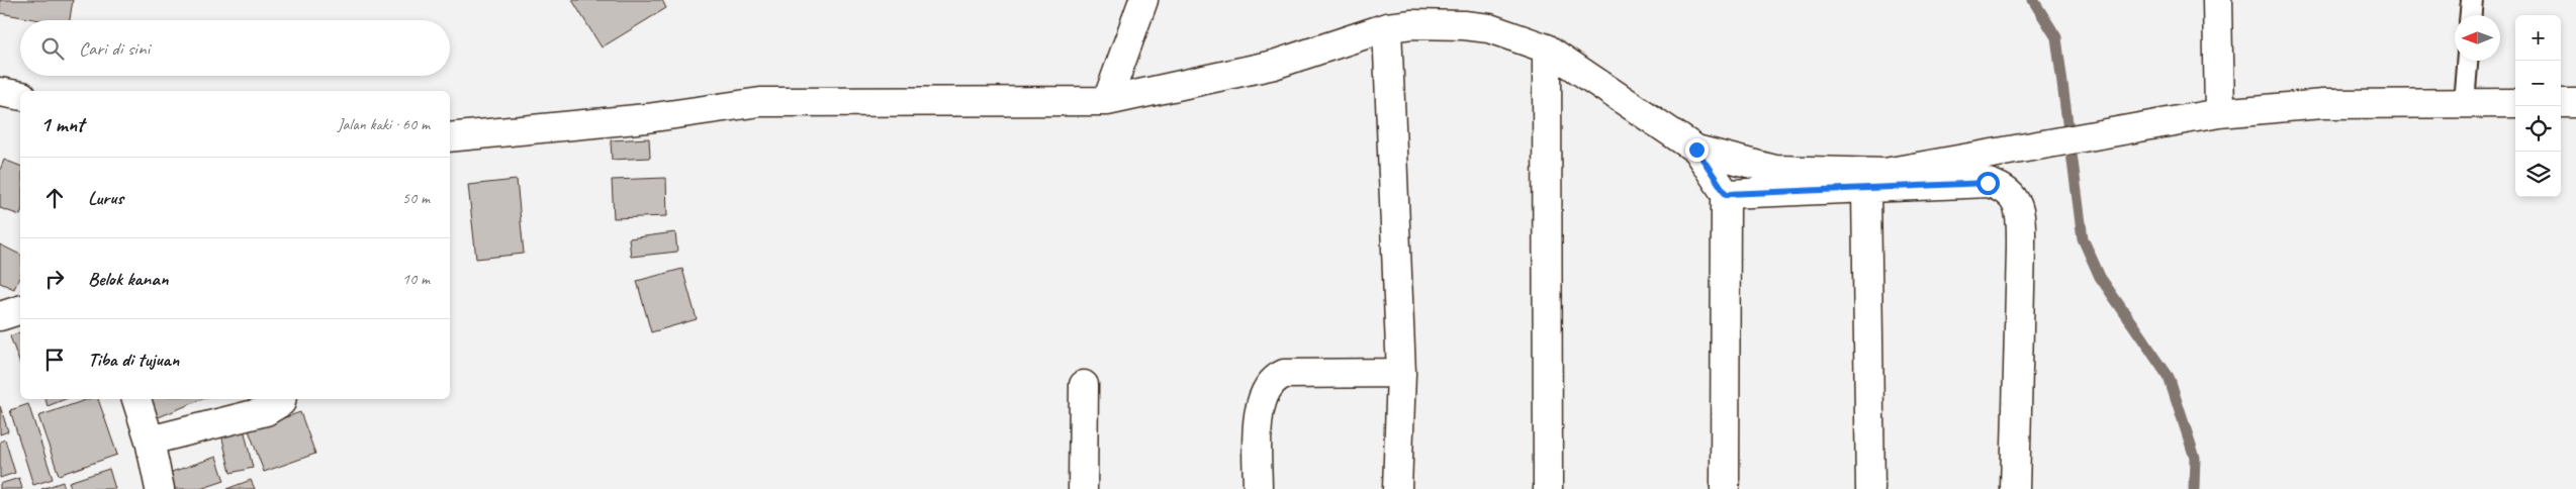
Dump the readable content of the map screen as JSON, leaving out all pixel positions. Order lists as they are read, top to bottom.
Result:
{
  "north": "left",
  "page": {
    "map_buttons": ["+", "−"],
    "search": "Cari di sini",
    "heading": ["1 mnt", "Jalan kaki · 60 m"],
    "list": [
      ["Lurus", "50 m"],
      ["Belok kanan", "10 m"],
      "Tiba di tujuan"
    ]
  }
}
